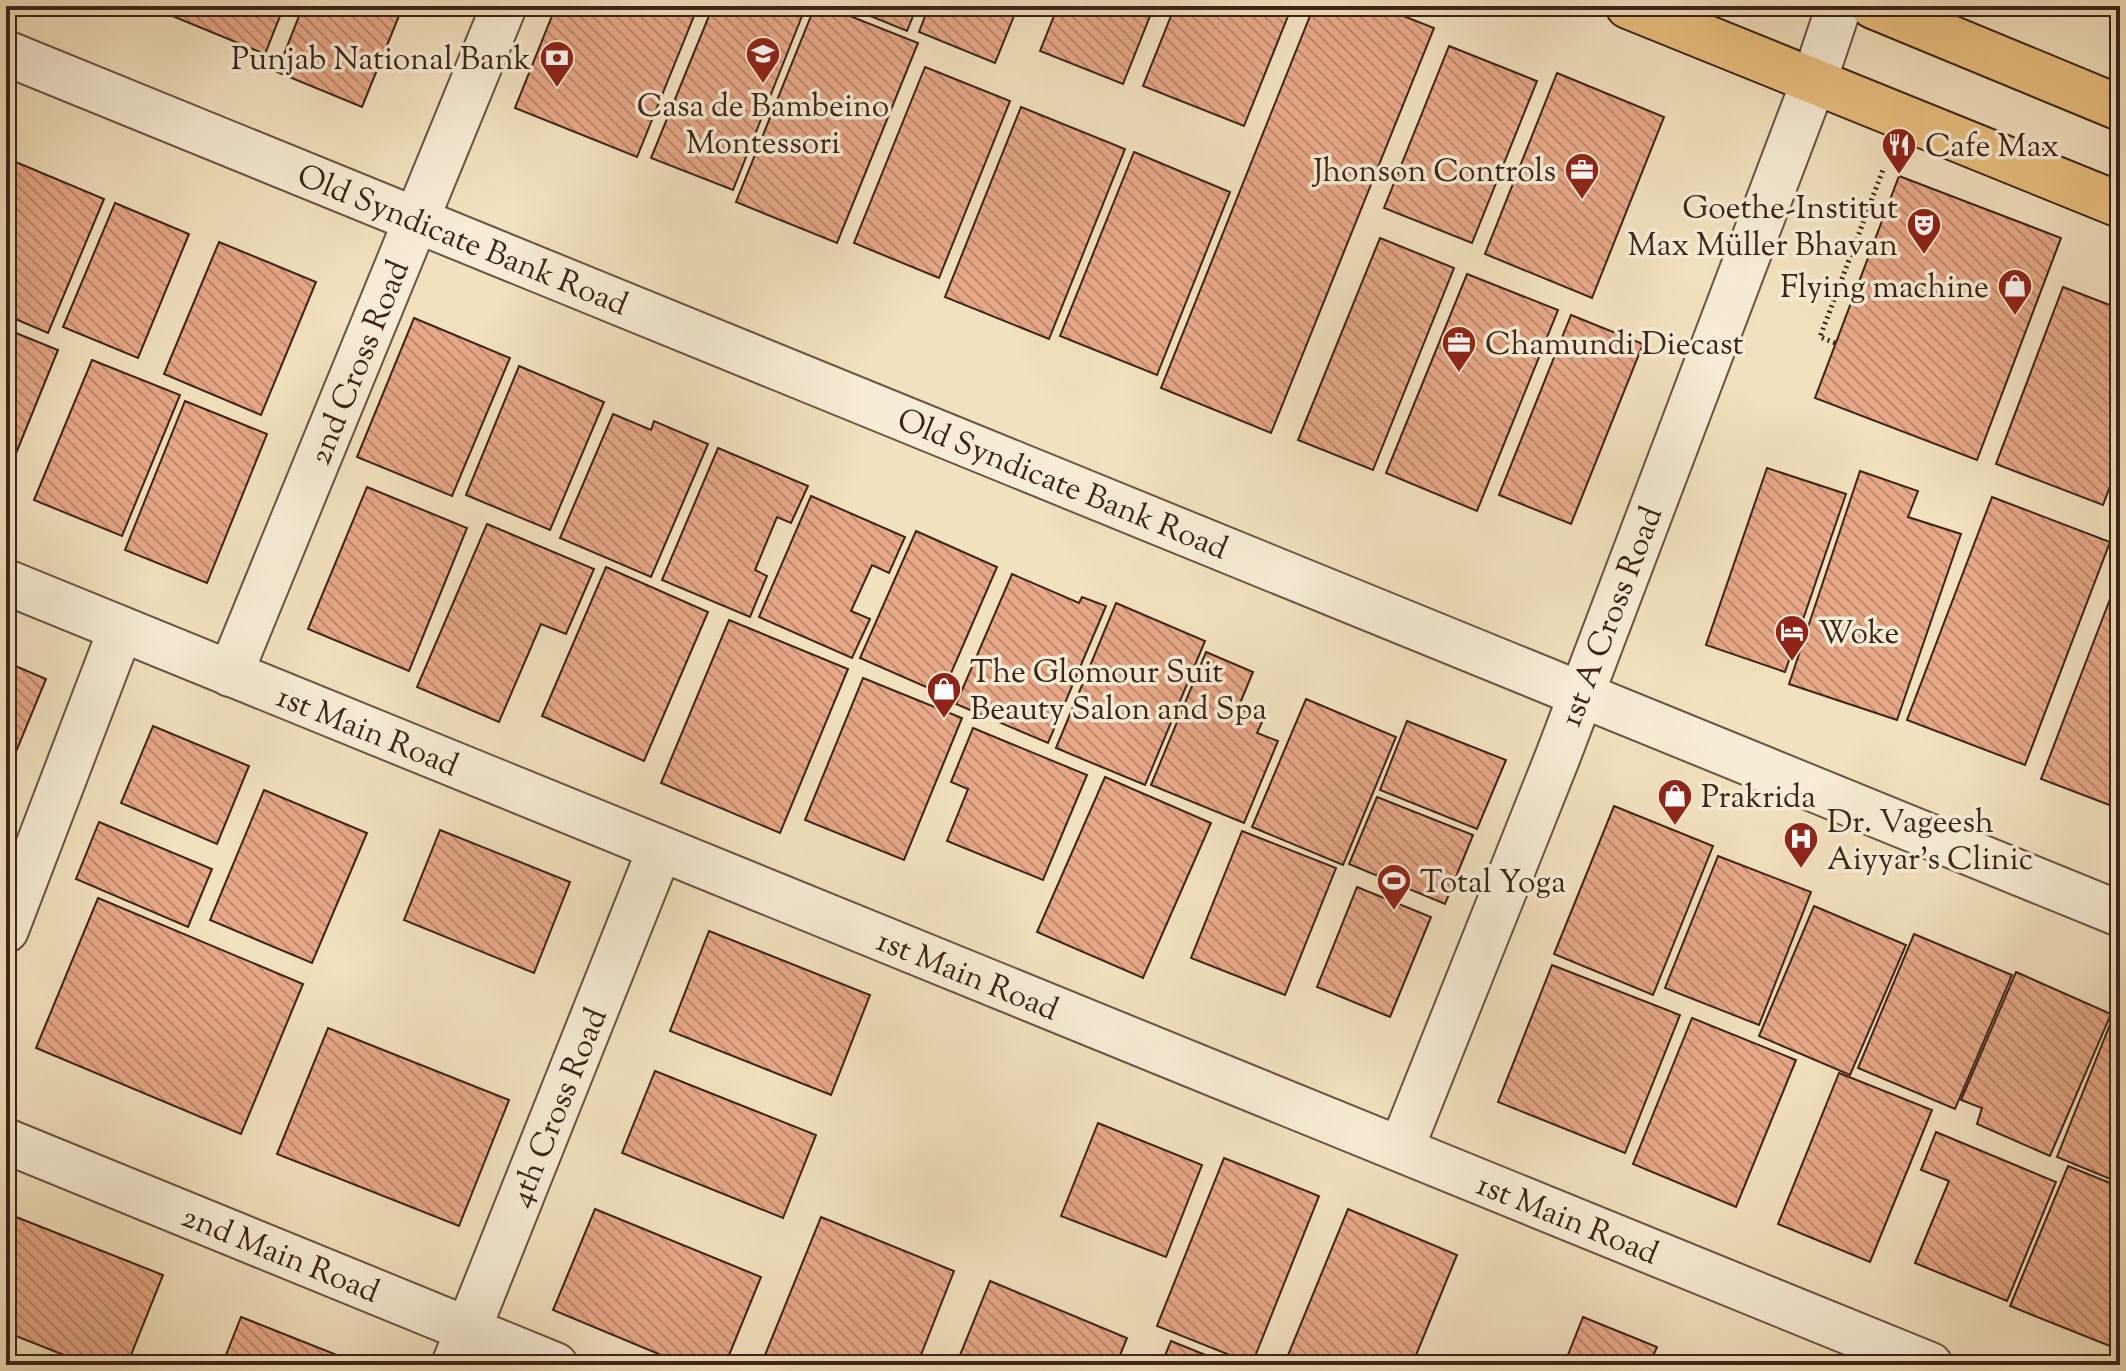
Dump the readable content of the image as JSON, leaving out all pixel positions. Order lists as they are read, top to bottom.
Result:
{
  "streets": {
    "street": [
      "Old Syndicate Bank Road",
      "2nd Cross Road",
      "1st A Cross Road",
      "1st Main Road",
      "4th Cross Road",
      "2nd Main Road"
    ]
  },
  "crossings": [
    ["Old Syndicate Bank Road", "2nd Cross Road"],
    ["Old Syndicate Bank Road", "1st A Cross Road"],
    ["2nd Cross Road", "1st Main Road"],
    ["1st A Cross Road", "1st Main Road"],
    ["1st Main Road", "4th Cross Road"],
    ["4th Cross Road", "2nd Main Road"]
  ],
  "places": {
    "school or university": ["Casa de Bambeino Montessori"],
    "bank": ["Punjab National Bank"],
    "restaurant": ["Cafe Max"],
    "office": ["Jhonson Controls", "Chamundi Diecast"],
    "theatre": ["Goethe-Institut Max Müller Bhavan"],
    "shop": ["Flying machine", "The Glomour Suit Beauty Salon and Spa", "Prakrida"],
    "hotel": ["Woke"],
    "hospital": ["Dr. Vageesh Aiyyar's Clinic"],
    "sports": ["Total Yoga"]
  }
}
